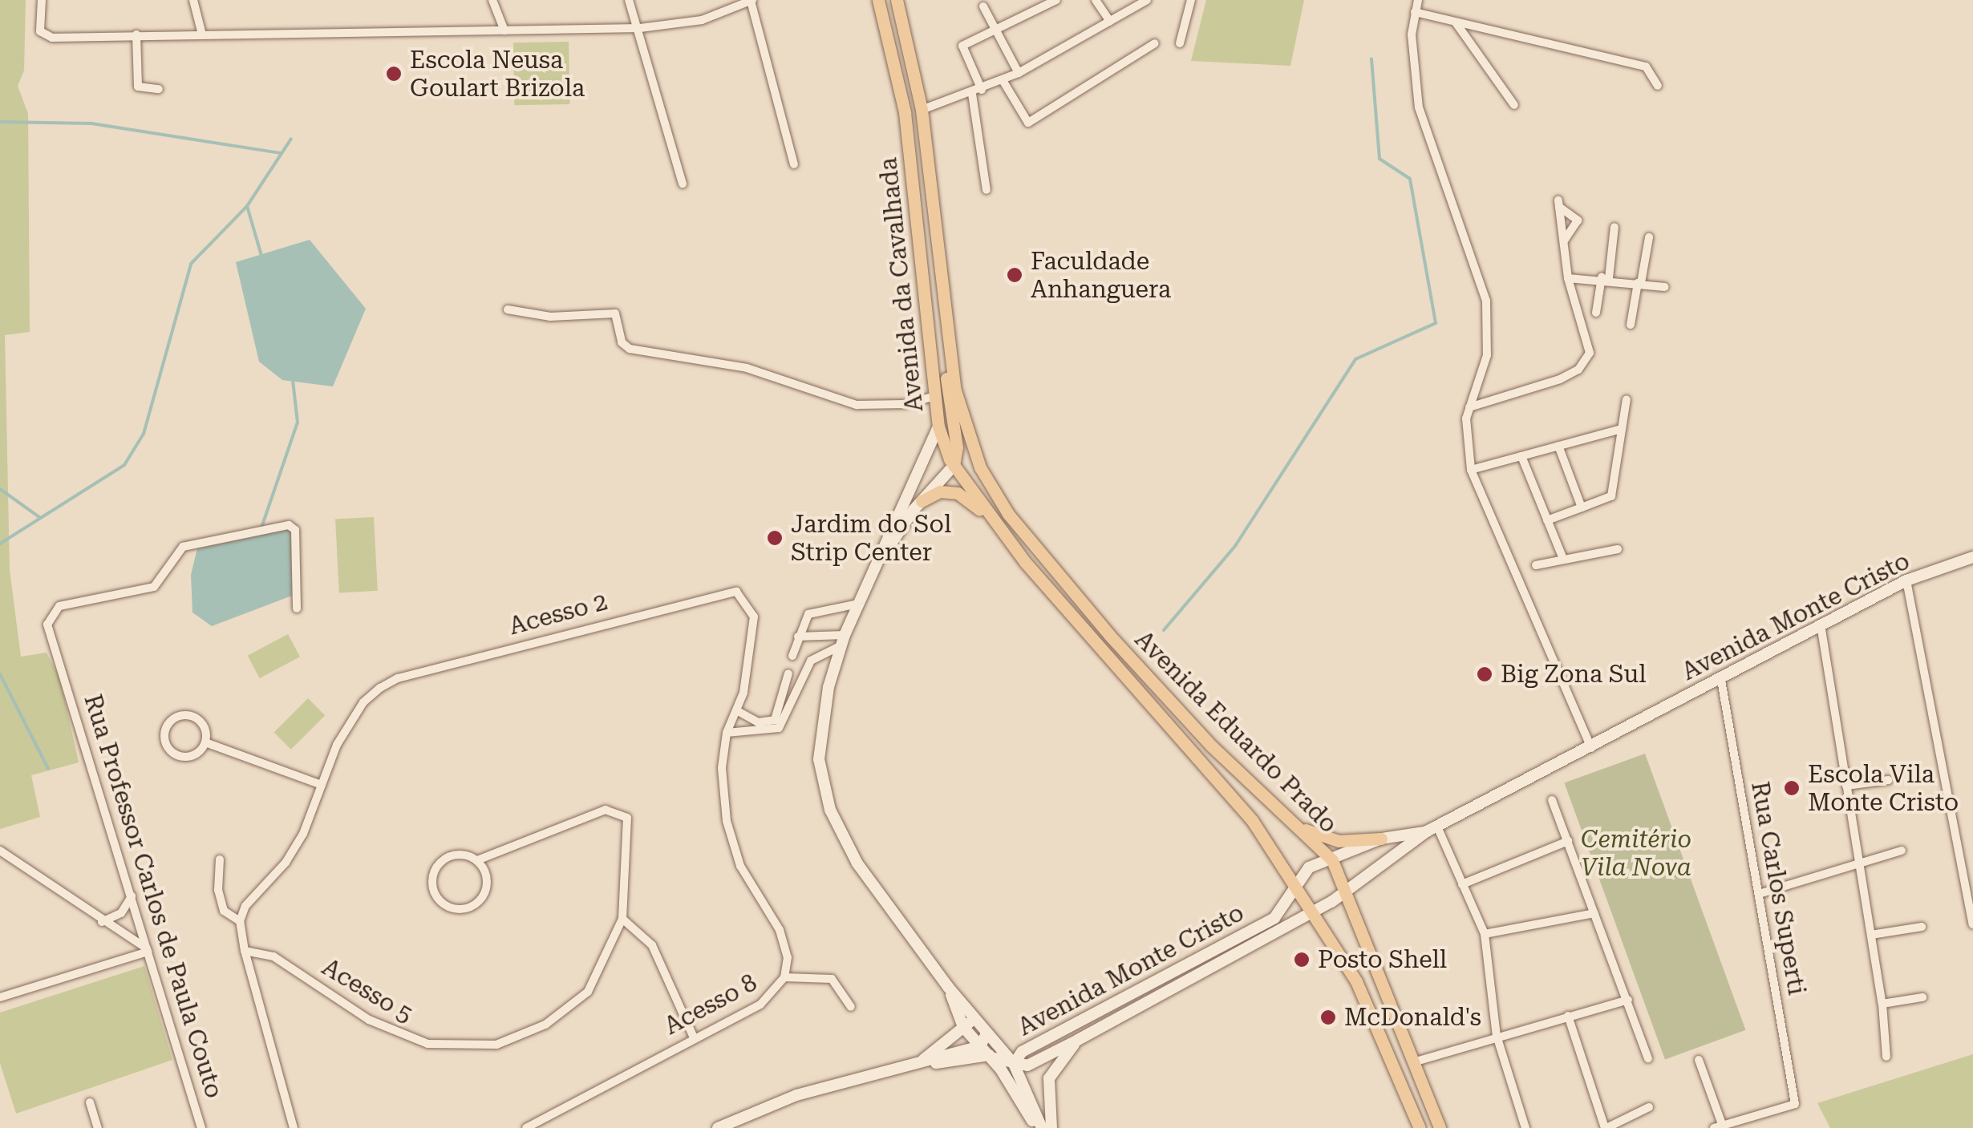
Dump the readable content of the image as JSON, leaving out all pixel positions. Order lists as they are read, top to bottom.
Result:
{
  "streets": {
    "main road": ["Avenida da Cavalhada", "Avenida Monte Cristo", "Avenida Eduardo Prado"],
    "street": [
      "Acesso 2",
      "Rua Carlos Superti",
      "Rua Professor Carlos de Paula Couto",
      "Acesso 5",
      "Acesso 8"
    ]
  },
  "crossings": [
    ["Avenida da Cavalhada", "Avenida Monte Cristo"],
    ["Avenida da Cavalhada", "Avenida Eduardo Prado"],
    ["Acesso 2", "Acesso 8"],
    ["Avenida Monte Cristo", "Avenida Eduardo Prado"],
    ["Avenida Monte Cristo", "Rua Carlos Superti"]
  ],
  "parks": ["Cemitério Vila Nova"],
  "places": [
    "Escola Neusa Goulart Brizola",
    "Faculdade Anhanguera",
    "Jardim do Sol Strip Center",
    "Big Zona Sul",
    "Escola Vila Monte Cristo",
    "Posto Shell",
    "McDonald's"
  ]
}
